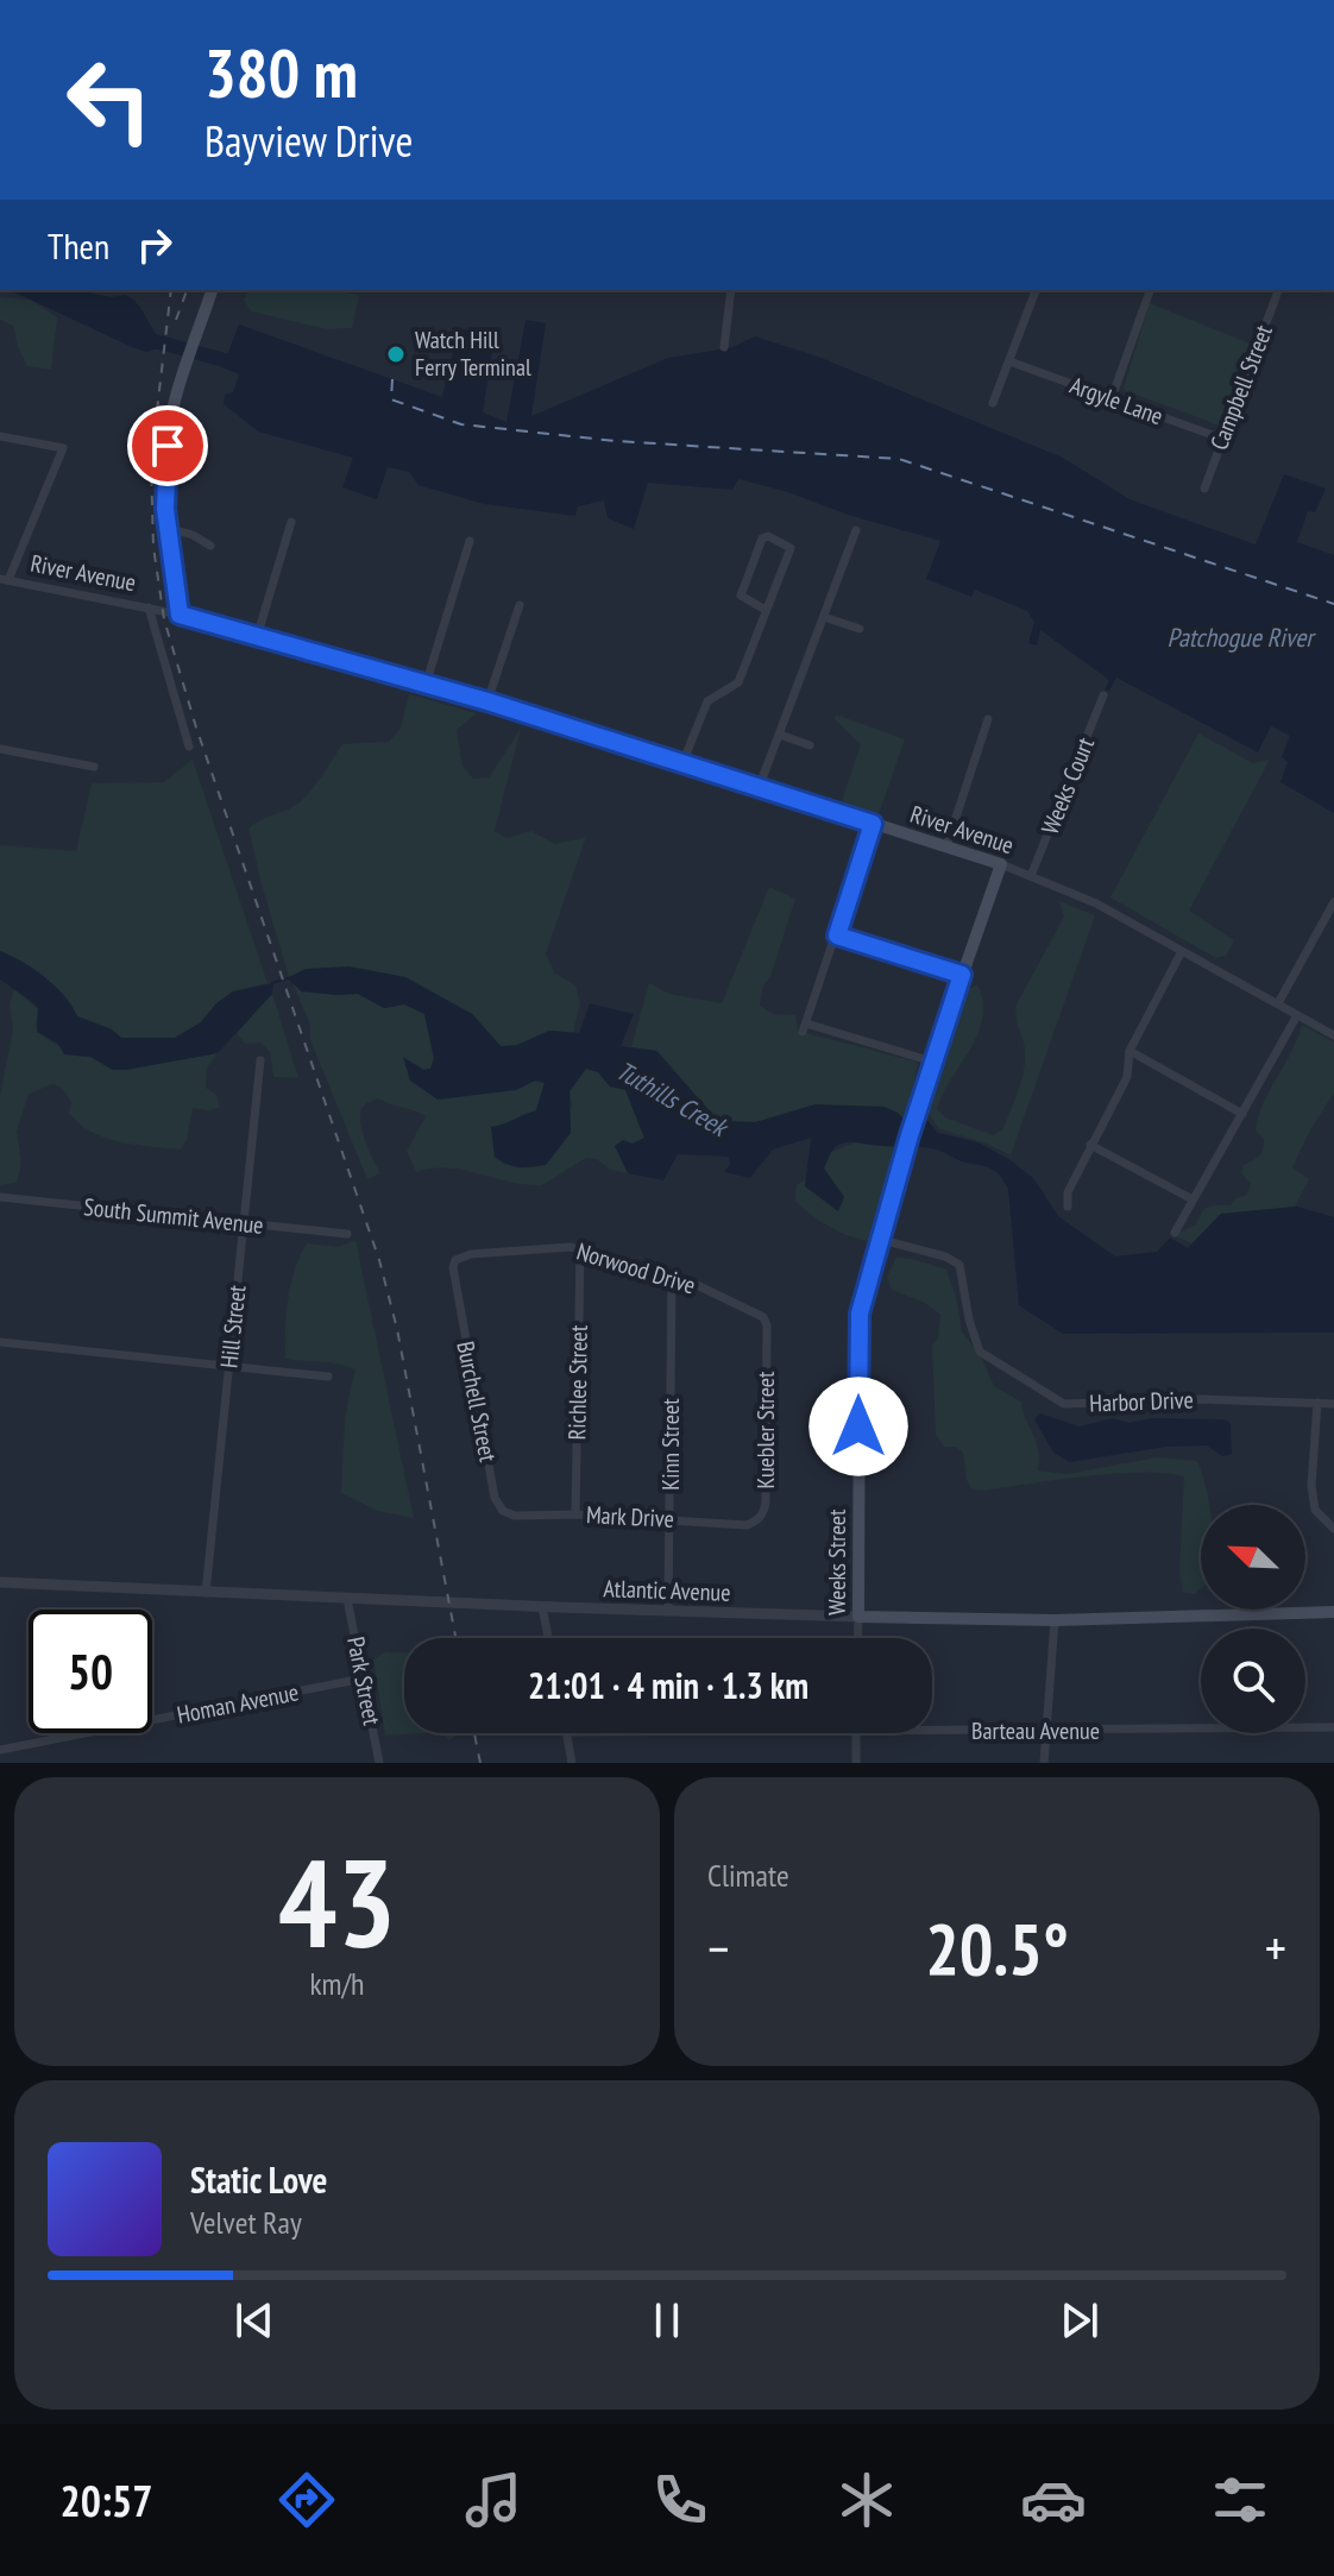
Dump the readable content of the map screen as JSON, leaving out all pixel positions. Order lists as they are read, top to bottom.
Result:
{
  "streets": {
    "main road": ["River Avenue", "Weeks Street", "Atlantic Avenue"],
    "street": [
      "Campbell Street",
      "Argyle Lane",
      "Weeks Court",
      "South Summit Avenue",
      "Norwood Drive",
      "Hill Street",
      "Richlee Street",
      "Burchell Street",
      "Harbor Drive",
      "Kuebler Street",
      "Kinn Street",
      "Mark Drive",
      "Park Street",
      "Homan Avenue",
      "Barteau Avenue"
    ]
  },
  "crossings": [
    ["Campbell Street", "Argyle Lane"],
    ["River Avenue", "Weeks Court"],
    ["River Avenue", "Weeks Street"],
    ["South Summit Avenue", "Hill Street"],
    ["Norwood Drive", "Richlee Street"],
    ["Norwood Drive", "Burchell Street"],
    ["Norwood Drive", "Kuebler Street"],
    ["Norwood Drive", "Kinn Street"],
    ["Hill Street", "Atlantic Avenue"],
    ["Richlee Street", "Mark Drive"],
    ["Burchell Street", "Mark Drive"],
    ["Harbor Drive", "Weeks Street"],
    ["Kuebler Street", "Mark Drive"],
    ["Kinn Street", "Mark Drive"],
    ["Kinn Street", "Atlantic Avenue"],
    ["Weeks Street", "Atlantic Avenue"],
    ["Atlantic Avenue", "Park Street"],
    ["Park Street", "Homan Avenue"]
  ],
  "water": ["Patchogue River", "Tuthills Creek"],
  "places": ["Watch Hill Ferry Terminal"],
  "north": "top left",
  "page": {
    "turn": ["380 m", "Bayview Drive"],
    "then": "Then",
    "limit": "50",
    "trip": "21:01 · 4 min · 1.3 km",
    "tile": [
      ["43", "km/h"],
      "Climate"
    ],
    "heat": ["−", "20.5°", "+"],
    "song": ["Static Love", "Velvet Ray"],
    "tabs": "20:57"
  }
}
